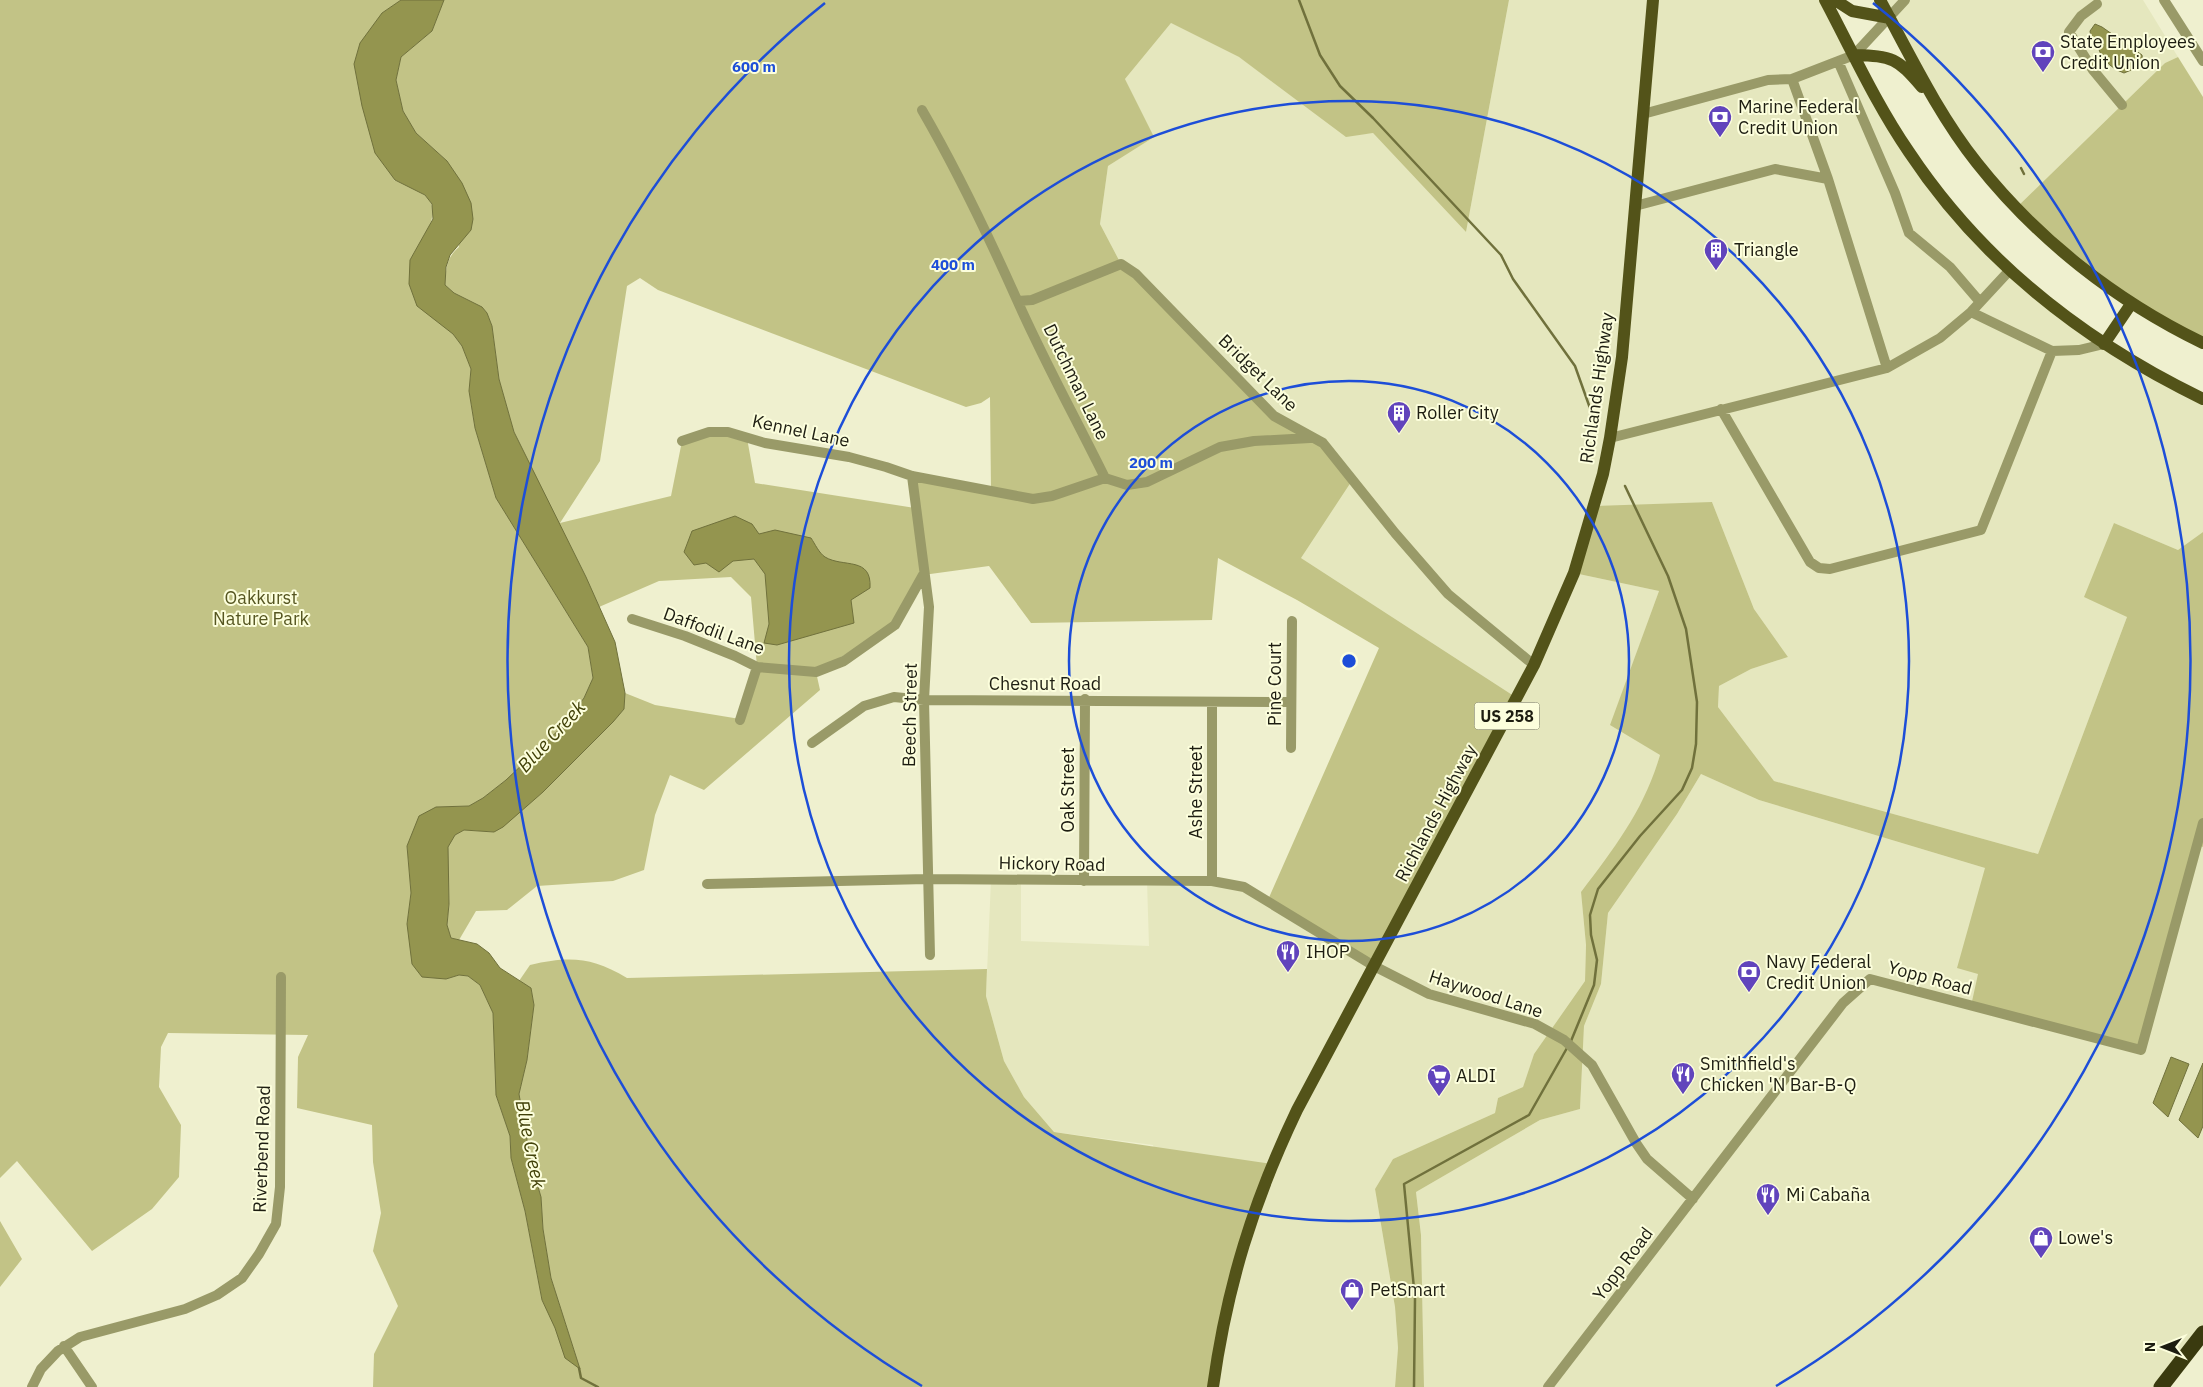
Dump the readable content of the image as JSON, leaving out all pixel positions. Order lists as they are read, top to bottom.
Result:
{
  "streets": {
    "main road": ["Richlands Highway", "US 258"],
    "street": [
      "Bridget Lane",
      "Dutchman Lane",
      "Kennel Lane",
      "Daffodil Lane",
      "Chesnut Road",
      "Pine Court",
      "Beech Street",
      "Oak Street",
      "Ashe Street",
      "Hickory Road",
      "Yopp Road",
      "Haywood Lane",
      "Riverbend Road"
    ]
  },
  "crossings": [
    ["Bridget Lane", "Dutchman Lane"],
    ["Bridget Lane", "Richlands Highway"],
    ["Dutchman Lane", "Kennel Lane"],
    ["Richlands Highway", "Hickory Road"],
    ["Richlands Highway", "Haywood Lane"],
    ["Kennel Lane", "Beech Street"],
    ["Daffodil Lane", "Beech Street"],
    ["Chesnut Road", "Pine Court"],
    ["Chesnut Road", "Beech Street"],
    ["Chesnut Road", "Oak Street"],
    ["Chesnut Road", "Ashe Street"],
    ["Beech Street", "Hickory Road"],
    ["Oak Street", "Hickory Road"],
    ["Ashe Street", "Hickory Road"],
    ["Hickory Road", "Haywood Lane"],
    ["Yopp Road", "Haywood Lane"]
  ],
  "water": ["Blue Creek"],
  "parks": ["Oakkurst Nature Park"],
  "places": {
    "bank": ["State Employees Credit Union", "Marine Federal Credit Union", "Navy Federal Credit Union"],
    "building": ["Triangle", "Roller City"],
    "restaurant": ["IHOP", "Smithfield's Chicken 'N Bar-B-Q", "Mi Cabaña"],
    "supermarket": ["ALDI"],
    "shop": ["Lowe's", "PetSmart"]
  },
  "north": "left",
  "rings": ["600 m", "400 m", "200 m"]
}
